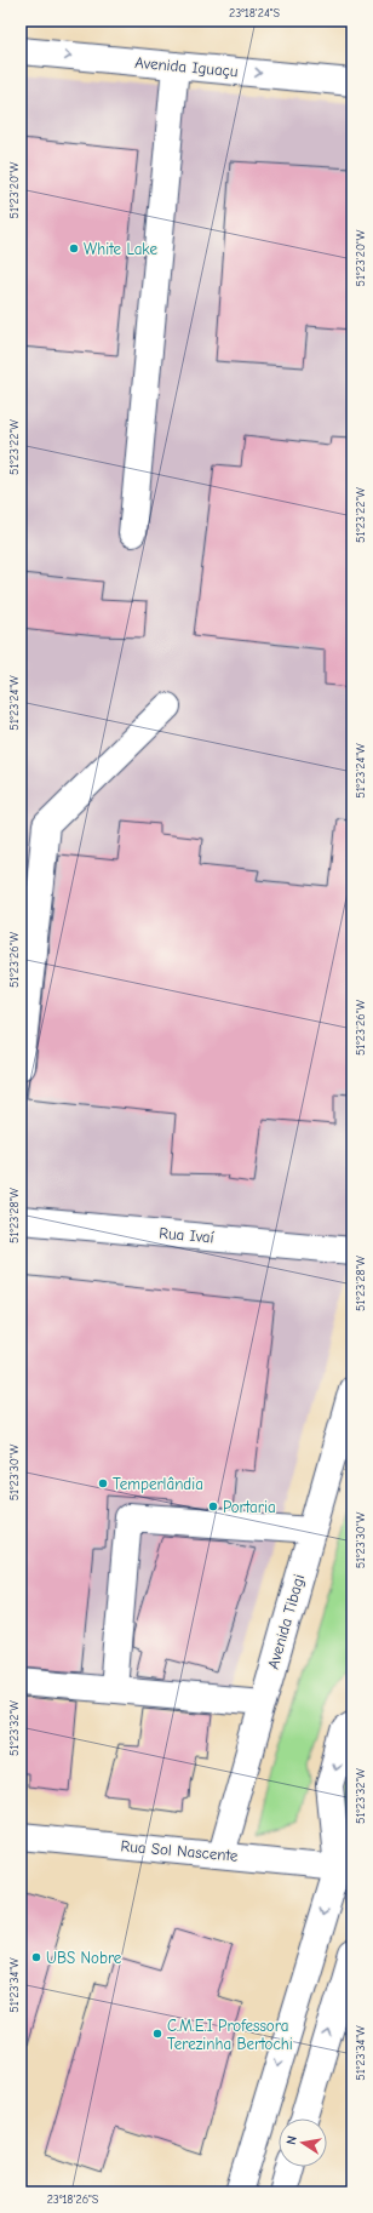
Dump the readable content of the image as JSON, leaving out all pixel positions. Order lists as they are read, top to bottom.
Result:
{
  "streets": {
    "street": [
      "Avenida Iguaçu",
      "Rua Ivaí",
      "Avenida Tibagi",
      "Rua Sol Nascente"
    ]
  },
  "crossings": [
    ["Avenida Tibagi", "Rua Sol Nascente"]
  ],
  "one_way": ["Avenida Iguaçu"],
  "places": [
    "White Lake",
    "Temperlândia",
    "Portaria",
    "UBS Nobre",
    "C.M.E.I Professora Terezinha Bertochi"
  ],
  "north": "left",
  "coordinates": [
    "23°18'24\"S",
    "51°23'20\"W",
    "51°23'22\"W",
    "51°23'24\"W",
    "51°23'26\"W",
    "51°23'28\"W",
    "51°23'30\"W",
    "51°23'32\"W",
    "51°23'34\"W",
    "23°18'26\"S"
  ]
}
